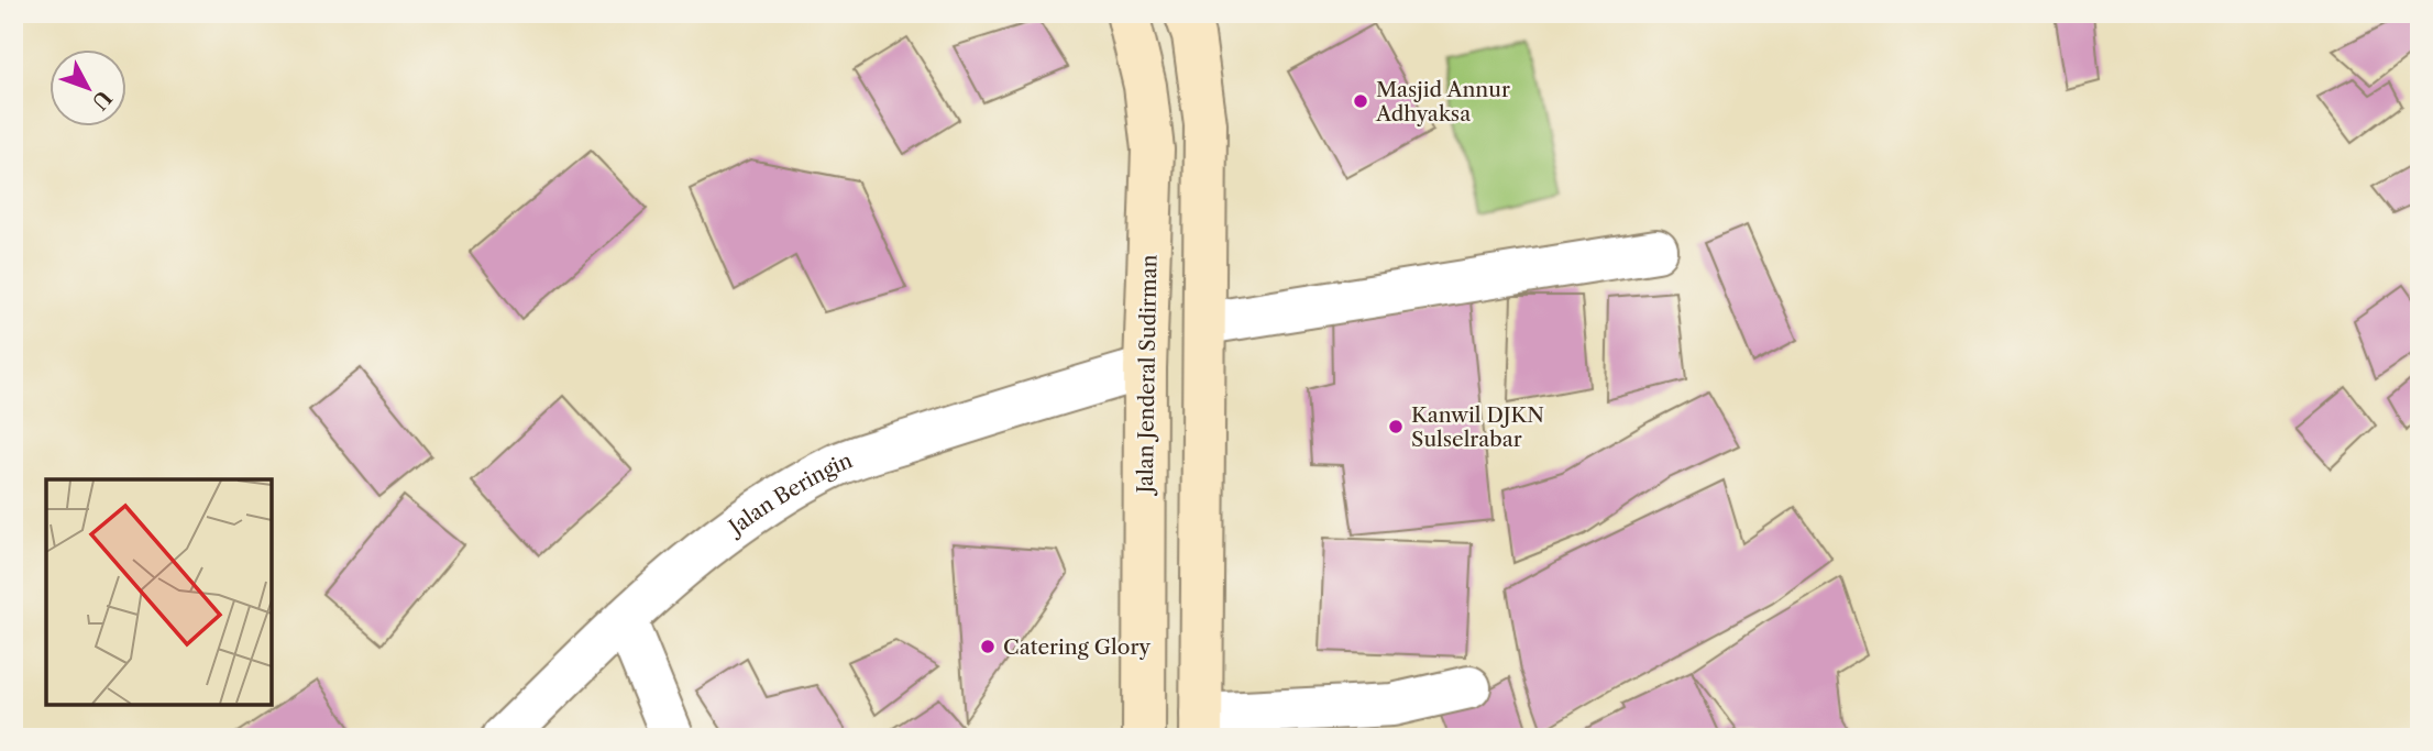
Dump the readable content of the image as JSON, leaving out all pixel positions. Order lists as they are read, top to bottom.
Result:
{
  "streets": {
    "main road": ["Jalan Jenderal Sudirman"],
    "street": ["Jalan Beringin"]
  },
  "crossings": [
    ["Jalan Jenderal Sudirman", "Jalan Beringin"]
  ],
  "places": ["Masjid Annur Adhyaksa", "Kanwil DJKN Sulselrabar", "Catering Glory"],
  "north": "bottom right"
}
